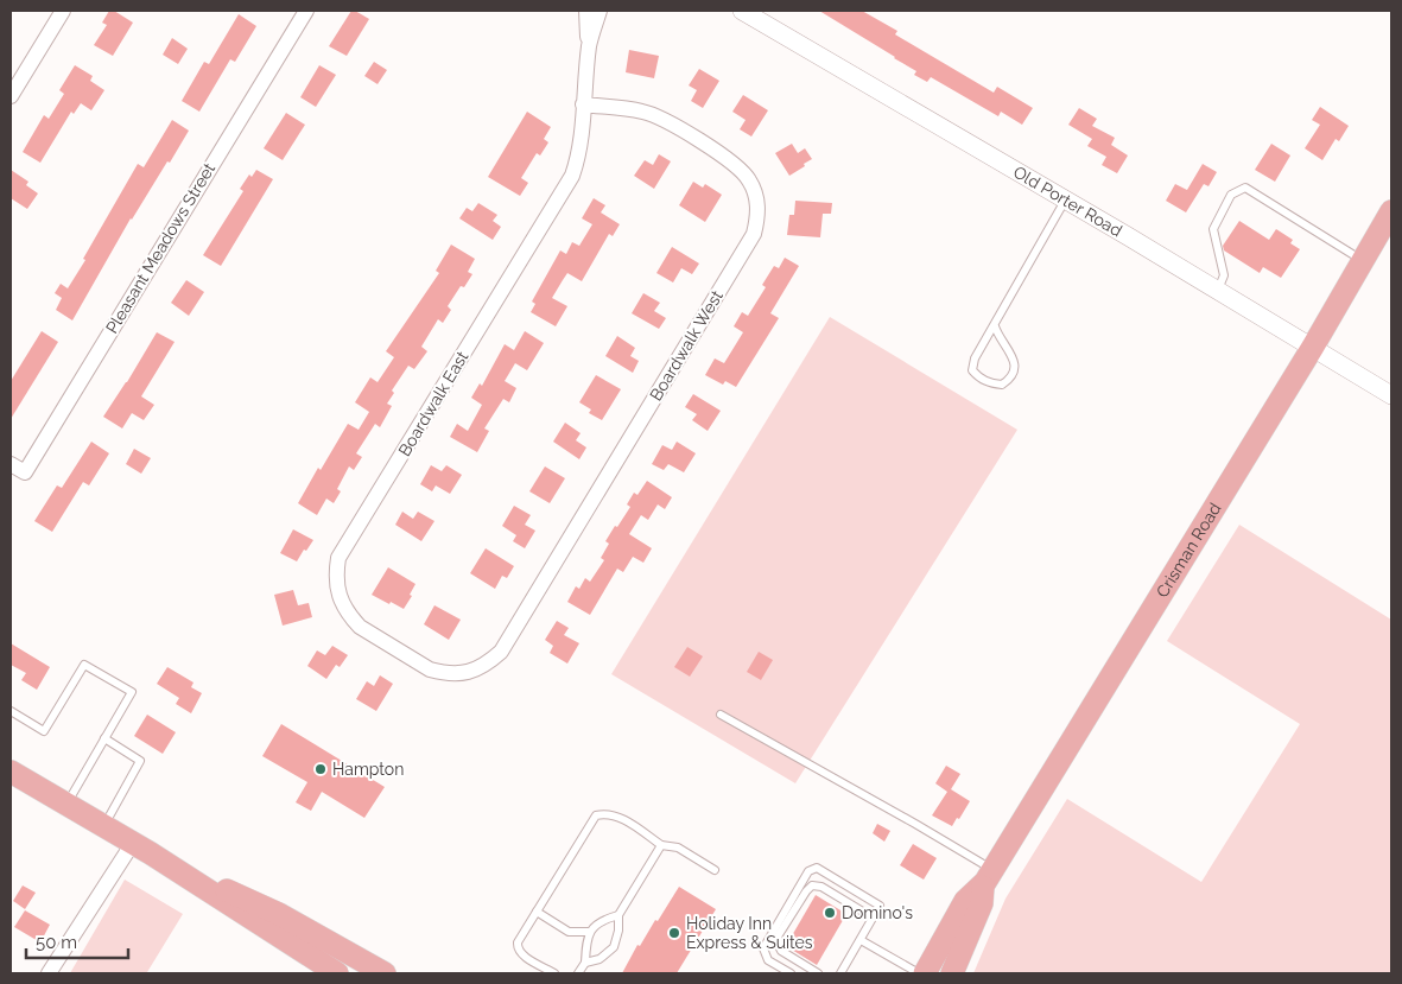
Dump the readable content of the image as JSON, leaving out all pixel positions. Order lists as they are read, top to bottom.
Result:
{
  "streets": {
    "main road": ["Crisman Road"],
    "street": [
      "Old Porter Road",
      "Pleasant Meadows Street",
      "Boardwalk West",
      "Boardwalk East"
    ]
  },
  "crossings": [
    ["Old Porter Road", "Crisman Road"],
    ["Boardwalk West", "Boardwalk East"]
  ],
  "places": ["Hampton", "Domino's", "Holiday Inn Express & Suites"],
  "scale_bar": "50 m"
}
